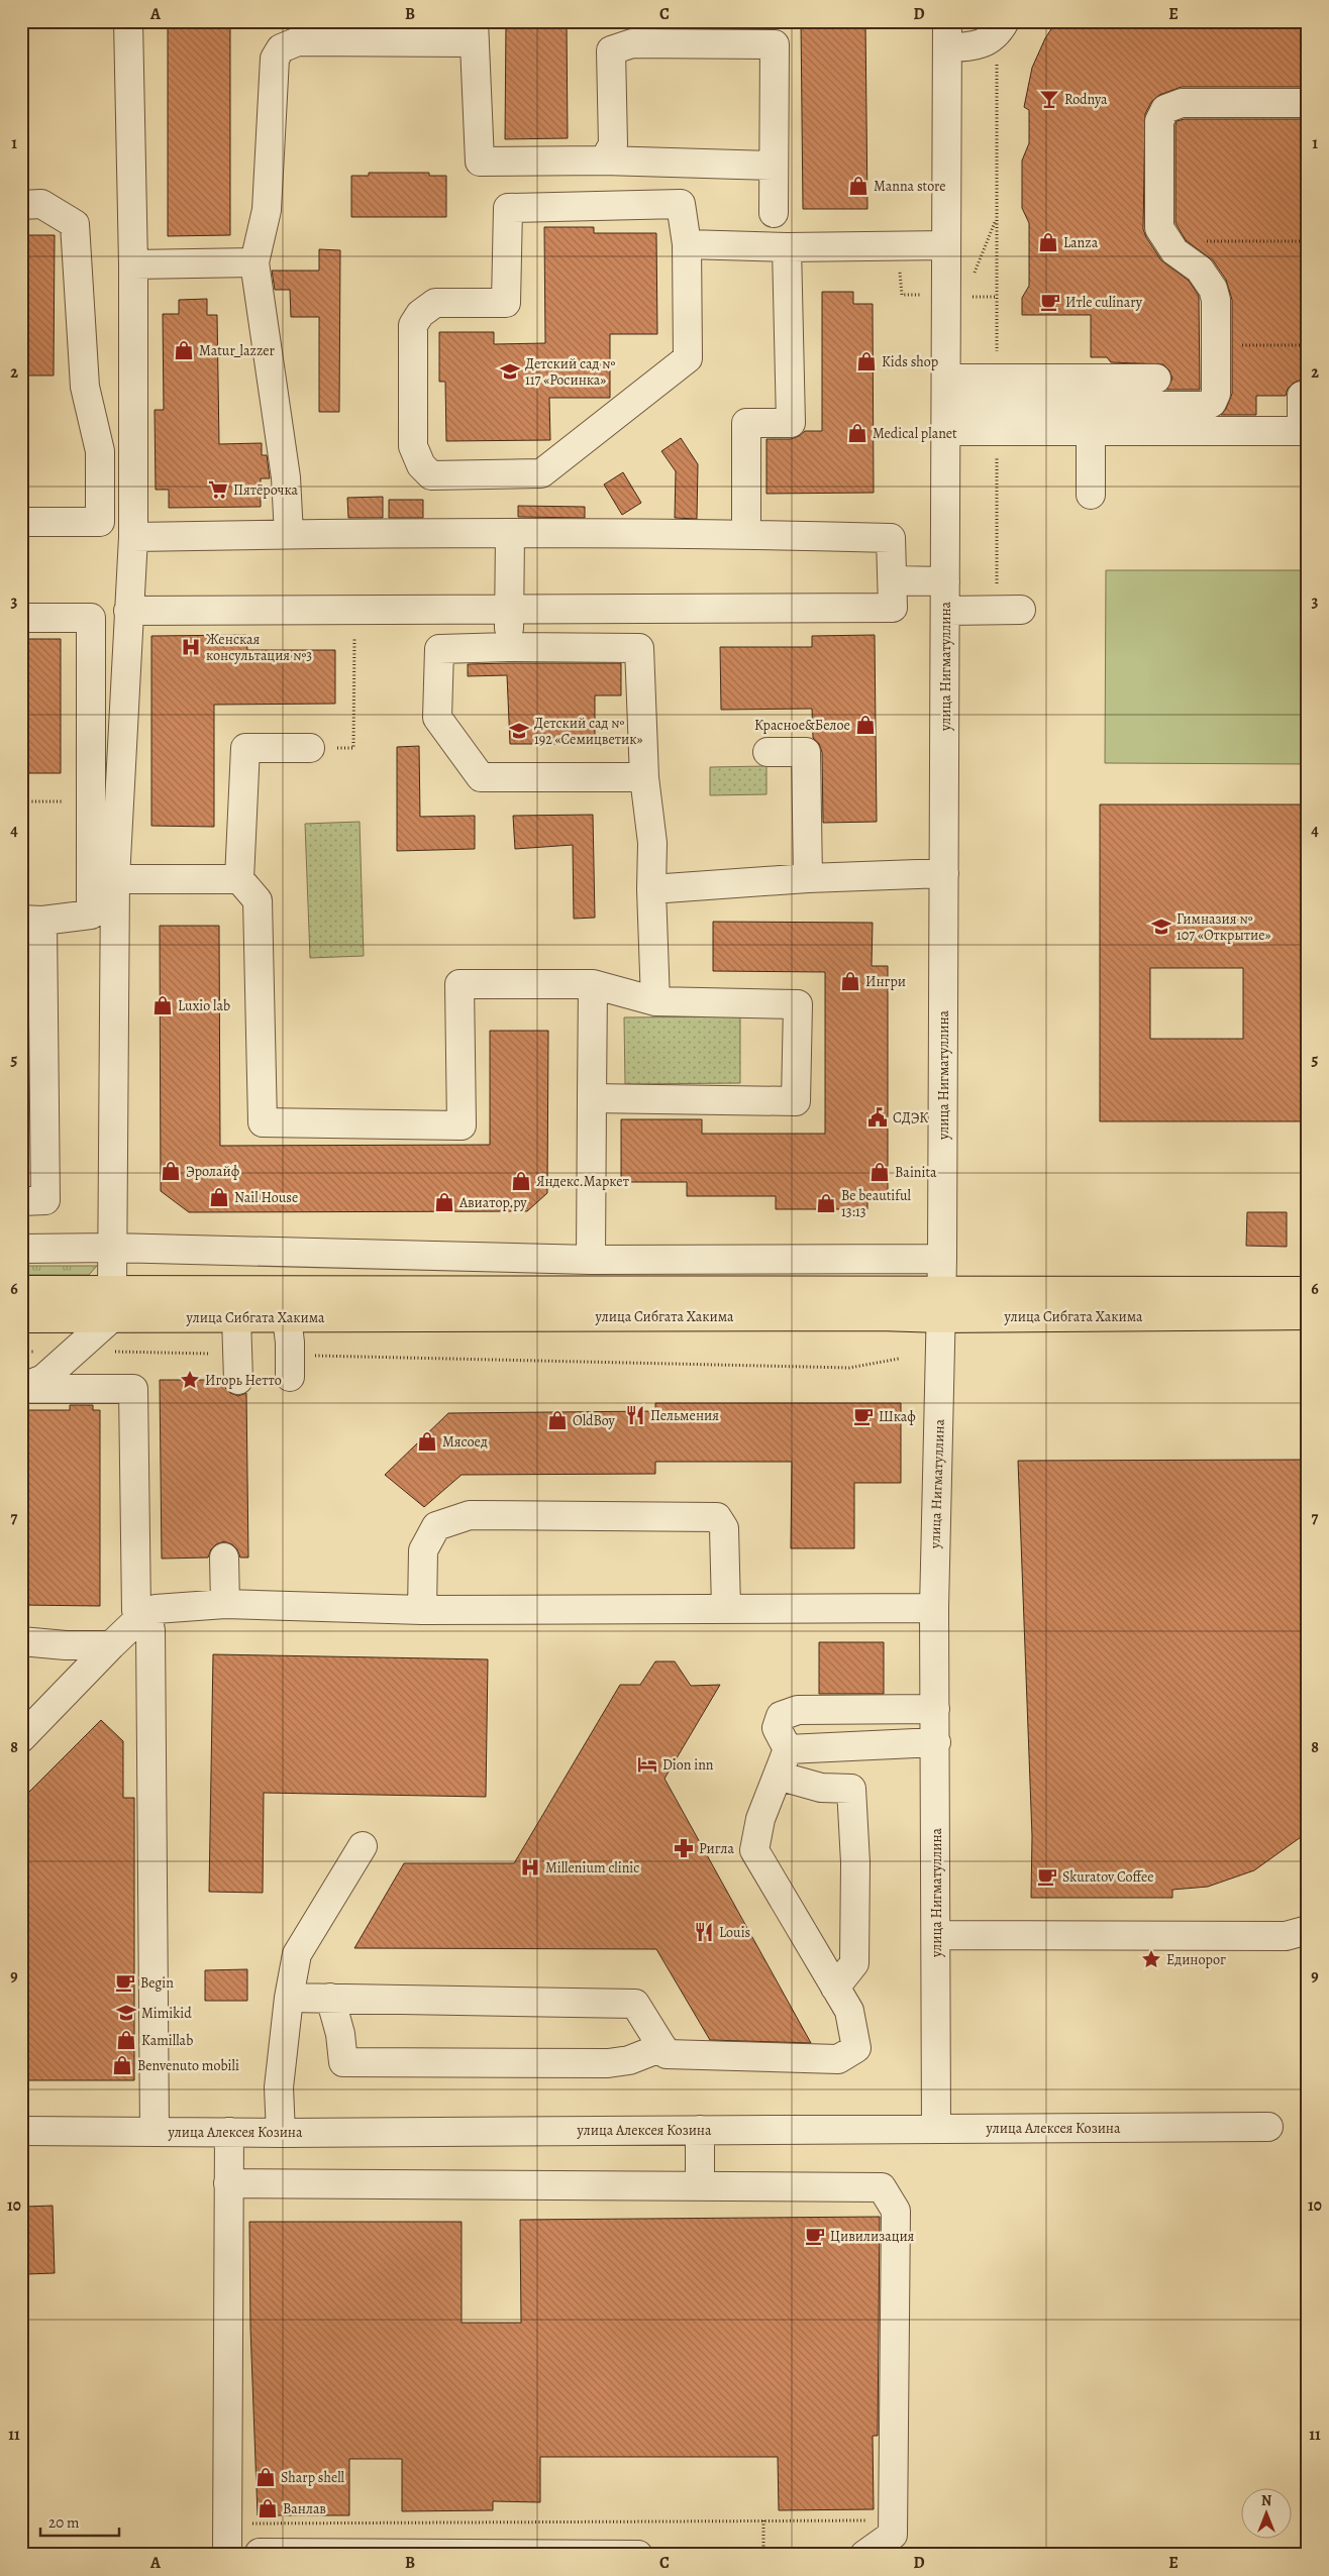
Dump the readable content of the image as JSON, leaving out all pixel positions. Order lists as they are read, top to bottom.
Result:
{
  "streets": {
    "main road": ["улица Сибгата Хакима"],
    "street": ["улица Нигматуллина", "улица Алексея Козина"]
  },
  "crossings": [
    ["улица Нигматуллина", "улица Сибгата Хакима"],
    ["улица Нигматуллина", "улица Алексея Козина"]
  ],
  "places": {
    "bar": ["Rodnya"],
    "shop": [
      "Manna store",
      "Lanza",
      "Matur_lazzer",
      "Kids shop",
      "Medical planet",
      "Красное&Белое",
      "Ингри",
      "Luxio lab",
      "Эролайф",
      "Bainita",
      "Яндекс.Маркет",
      "Nail House",
      "Авиатор.ру",
      "Be beautiful 13:13",
      "OldBoy",
      "Мясоед",
      "Kamillab",
      "Benvenuto mobili",
      "Sharp shell",
      "Ванлав"
    ],
    "cafe": [
      "Итle culinary",
      "Шкаф",
      "Skuratov Coffee",
      "Begin",
      "Цивилизация"
    ],
    "school or university": [
      "Детский сад № 117 «Росинка»",
      "Детский сад № 192 «Семицветик»",
      "Гимназия № 107 «Открытие»",
      "Mimikid"
    ],
    "supermarket": ["Пятёрочка"],
    "hospital": ["Женская консультация №3", "Millenium clinic"],
    "public building": ["СДЭК"],
    "place": ["Игорь Нетто", "Единорог"],
    "restaurant": ["Пельмения", "Louis"],
    "hotel": ["Dion inn"],
    "pharmacy": ["Ригла"]
  },
  "scale_bar": "20 m",
  "north": "top",
  "grid": {
    "columns": [
      "A",
      "B",
      "C",
      "D",
      "E"
    ],
    "rows": [
      "1",
      "2",
      "3",
      "4",
      "5",
      "6",
      "7",
      "8",
      "9",
      "10",
      "11"
    ]
  }
}
